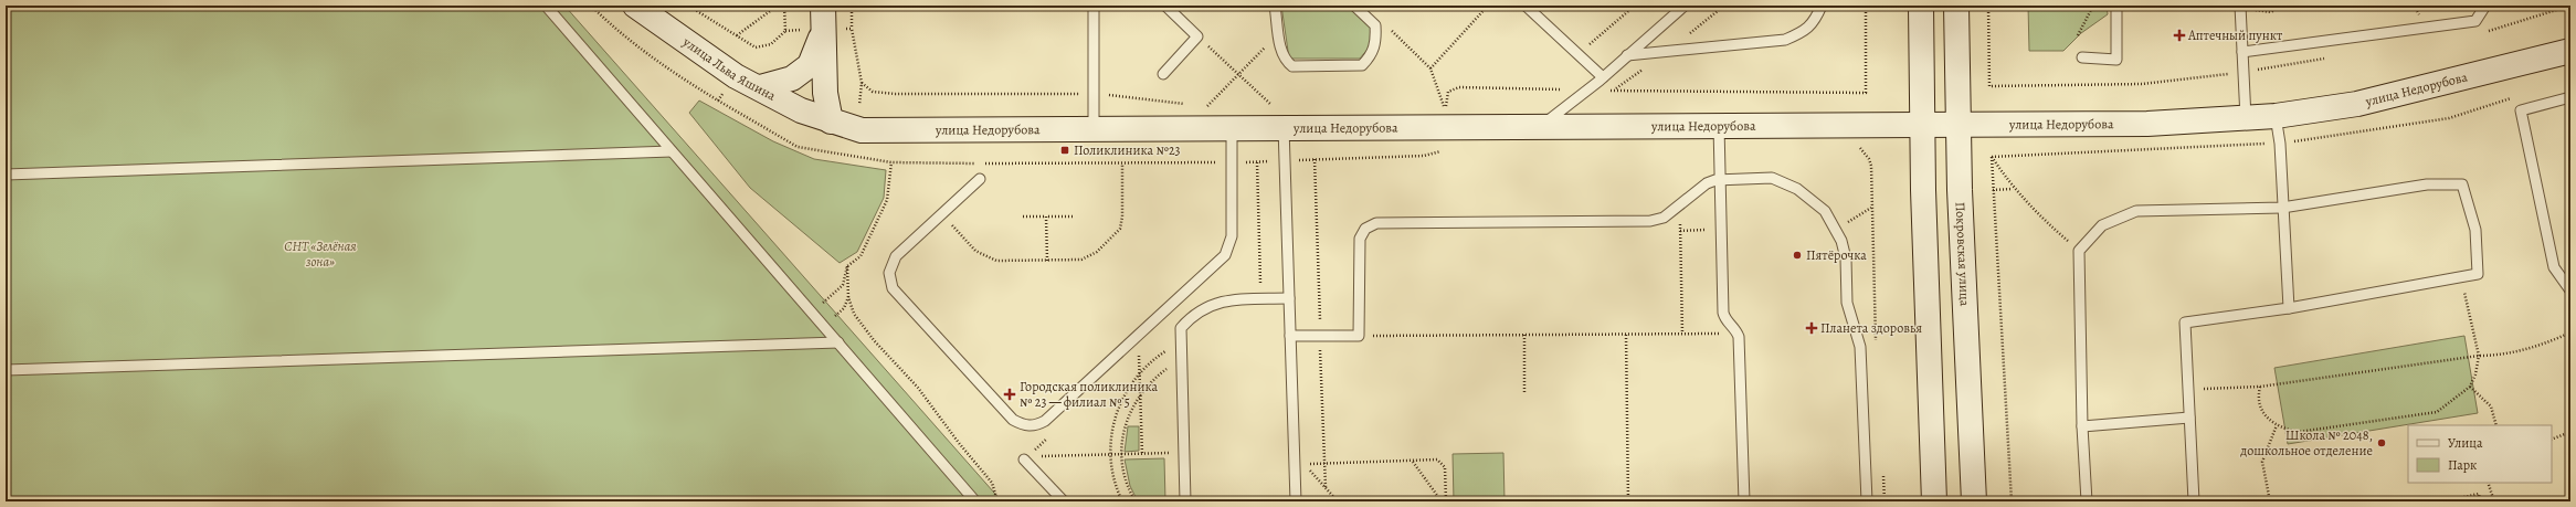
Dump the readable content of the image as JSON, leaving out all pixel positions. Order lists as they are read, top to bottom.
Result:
{
  "streets": {
    "street": ["улица Льва Яшина", "улица Недорубова", "Покровская улица"]
  },
  "crossings": [
    ["улица Льва Яшина", "улица Недорубова"],
    ["улица Недорубова", "Покровская улица"]
  ],
  "parks": ["СНТ «Зелёная зона»"],
  "places": {
    "health": ["Аптечный пункт", "Планета здоровья", "Городская поликлиника № 23 — филиал № 5"],
    "transit": ["Поликлиника №23"],
    "other": ["Пятёрочка", "Школа № 2048, дошкольное отделение"]
  },
  "legend": ["Улица", "Парк"]
}
